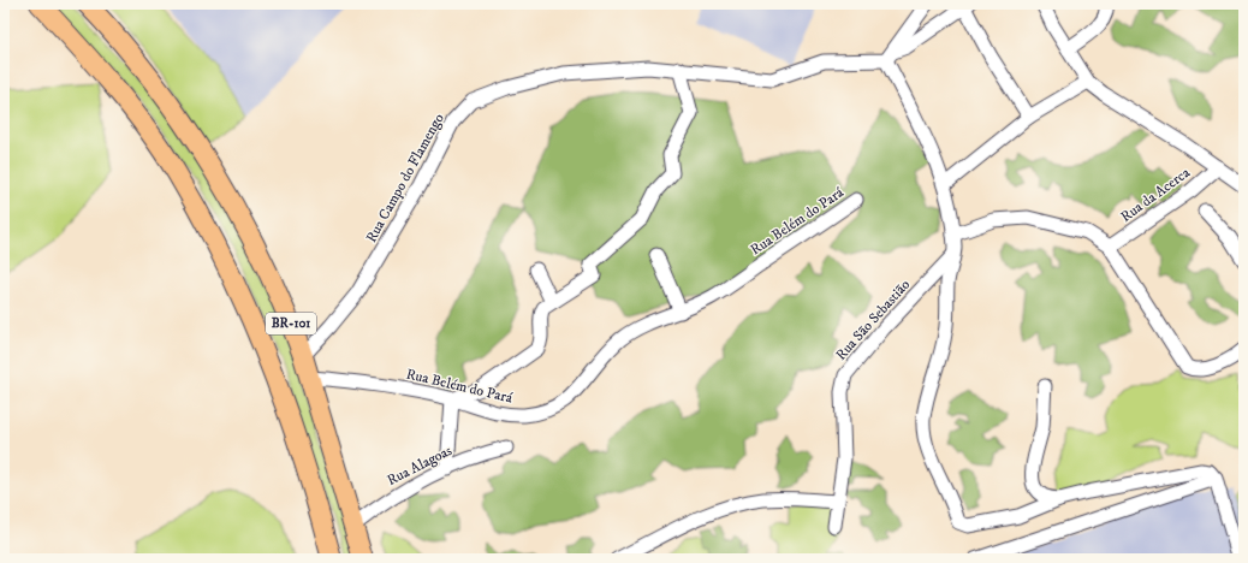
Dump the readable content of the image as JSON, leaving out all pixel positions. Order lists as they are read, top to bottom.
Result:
{
  "streets": {
    "highway": ["BR-101"],
    "street": [
      "Rua Campo do Flamengo",
      "Rua da Acerca",
      "Rua Belém do Pará",
      "Rua São Sebastião",
      "Rua Alagoas"
    ]
  },
  "crossings": [
    ["Rua Campo do Flamengo", "BR-101"],
    ["Rua Belém do Pará", "BR-101"],
    ["BR-101", "Rua Alagoas"]
  ]
}
